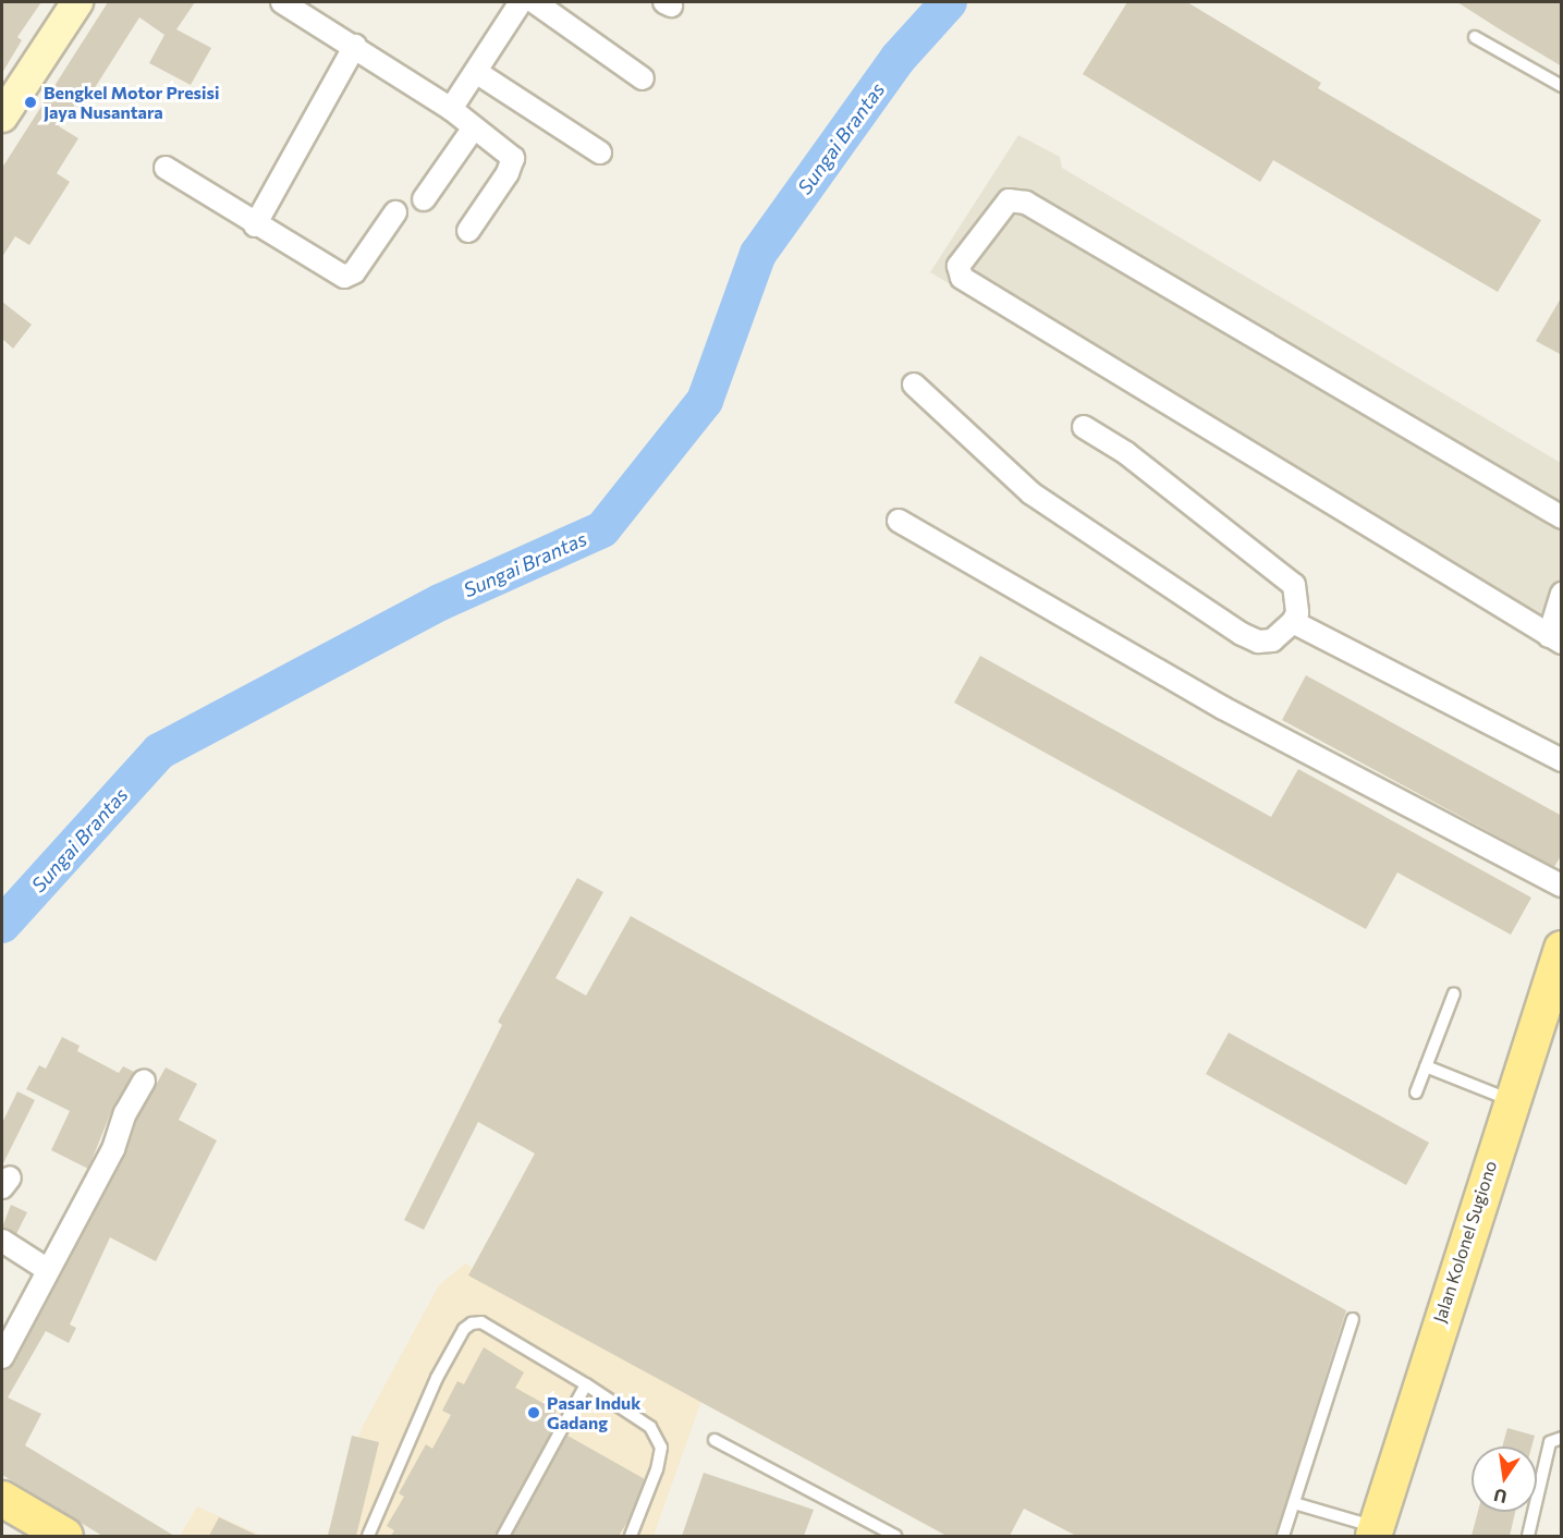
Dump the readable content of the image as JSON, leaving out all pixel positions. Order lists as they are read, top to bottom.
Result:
{
  "streets": {
    "main road": ["Jalan Kolonel Sugiono"]
  },
  "water": ["Sungai Brantas"],
  "places": ["Bengkel Motor Presisi Jaya Nusantara", "Pasar Induk Gadang"],
  "north": "bottom"
}
